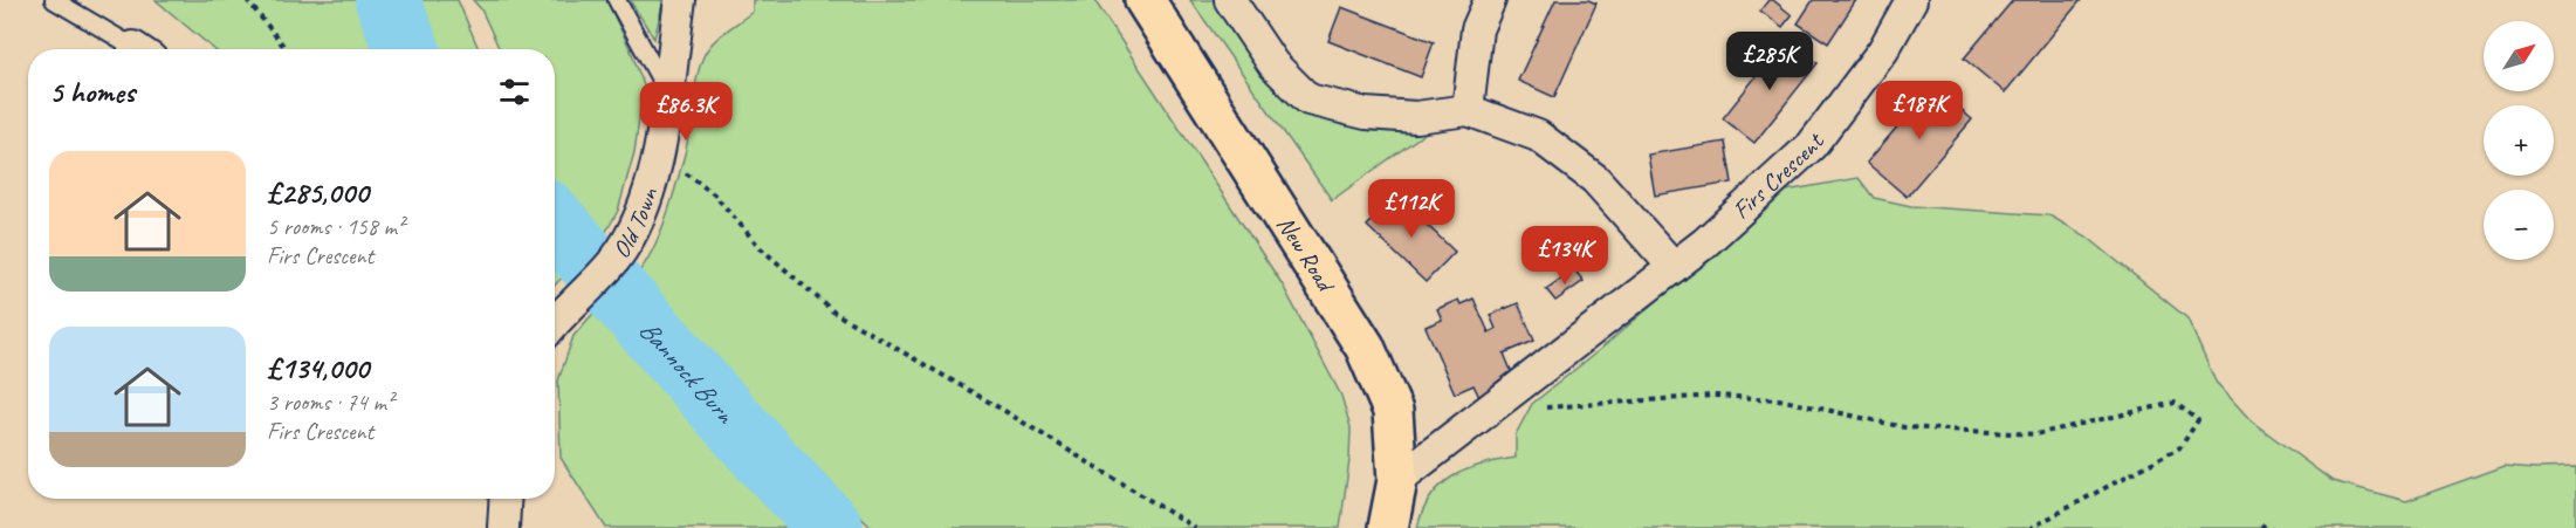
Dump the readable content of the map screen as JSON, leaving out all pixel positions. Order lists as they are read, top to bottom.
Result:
{
  "streets": {
    "main road": ["New Road"],
    "street": ["Firs Crescent", "Old Town"]
  },
  "crossings": [
    ["Firs Crescent", "New Road"]
  ],
  "water": ["Bannock Burn"],
  "north": "top right",
  "page": {
    "map_buttons": ["+", "−"],
    "price": [
      "£285K",
      "£187K",
      "£86.3K",
      "£112K",
      "£134K"
    ],
    "heading": "5 homes",
    "list": [
      {
        "name": "£285,000",
        "note": "5 rooms · 158 m² · Firs Crescent"
      },
      {
        "name": "£134,000",
        "note": "3 rooms · 74 m² · Firs Crescent"
      }
    ]
  }
}
